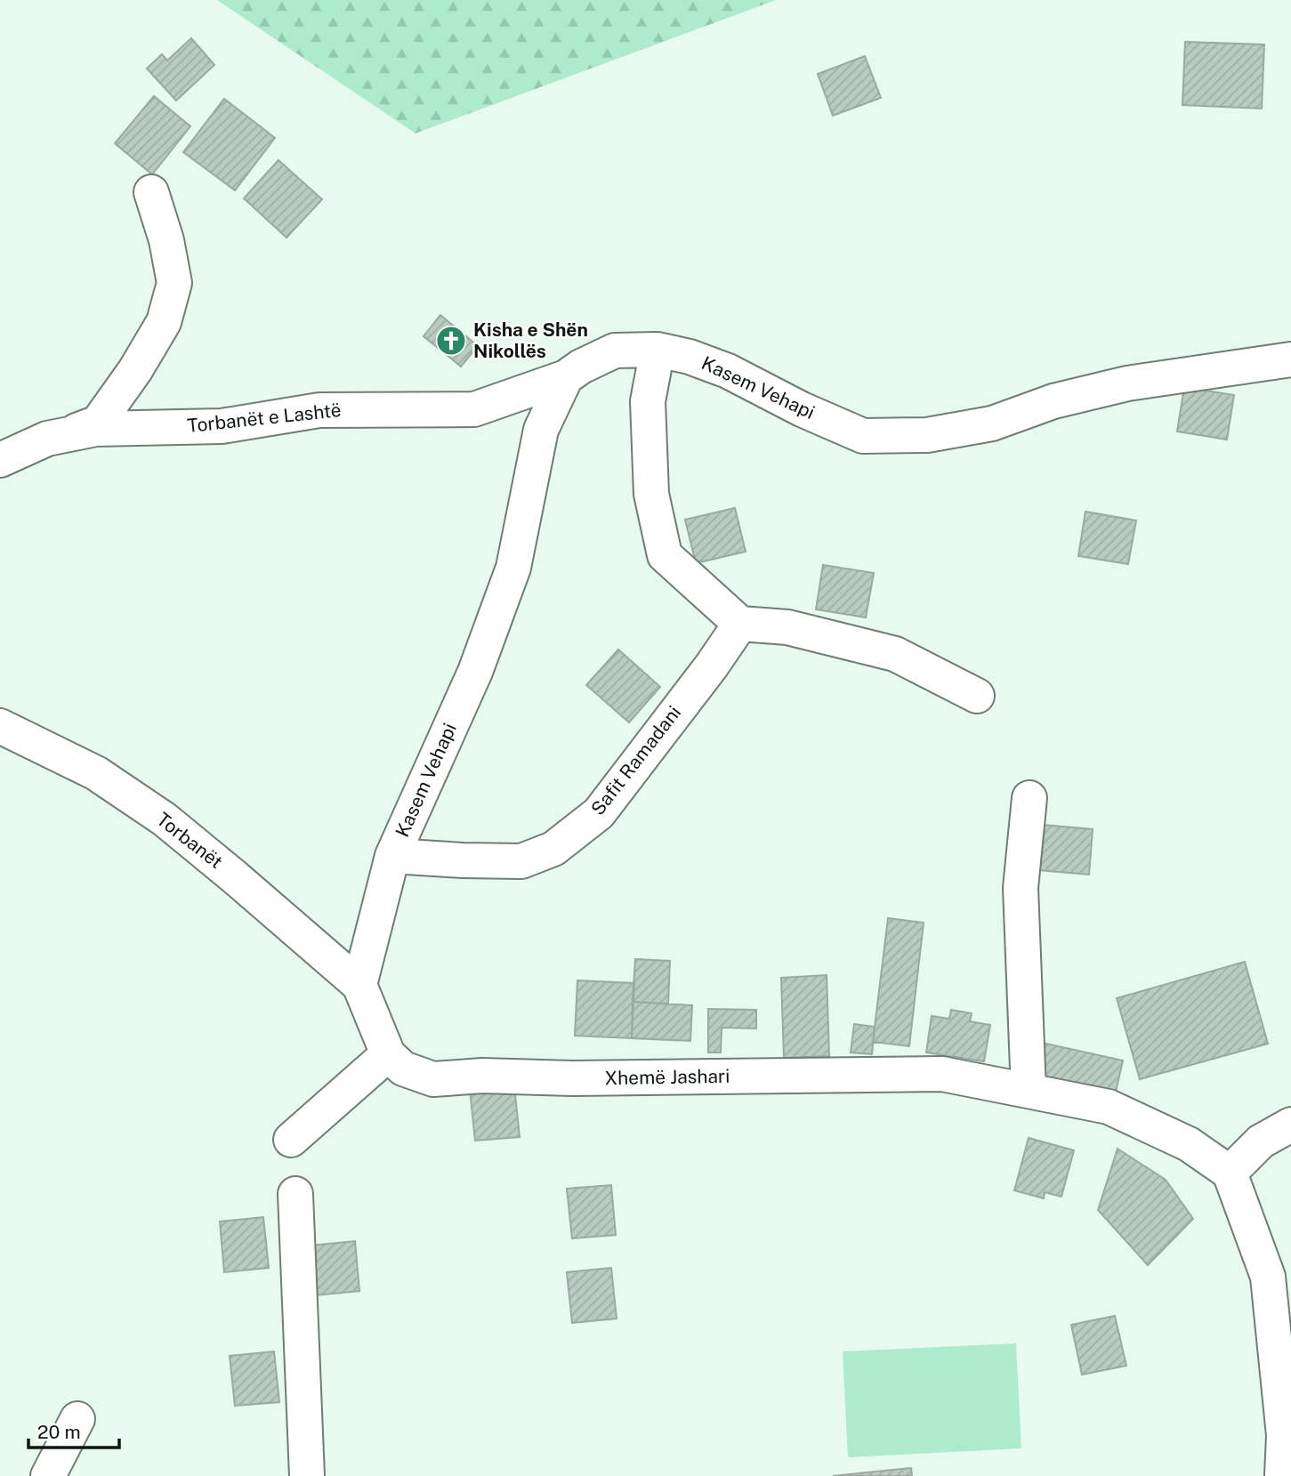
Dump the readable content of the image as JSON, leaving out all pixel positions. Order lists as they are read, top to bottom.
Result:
{
  "streets": {
    "street": [
      "Kasem Vehapi",
      "Torbanët e Lashtë",
      "Safit Ramadani",
      "Torbanët",
      "Xhemë Jashari"
    ]
  },
  "crossings": [
    ["Kasem Vehapi", "Torbanët e Lashtë"],
    ["Kasem Vehapi", "Safit Ramadani"],
    ["Kasem Vehapi", "Torbanët"]
  ],
  "places": {
    "church": ["Kisha e Shën Nikollës"]
  },
  "scale_bar": "20 m"
}
